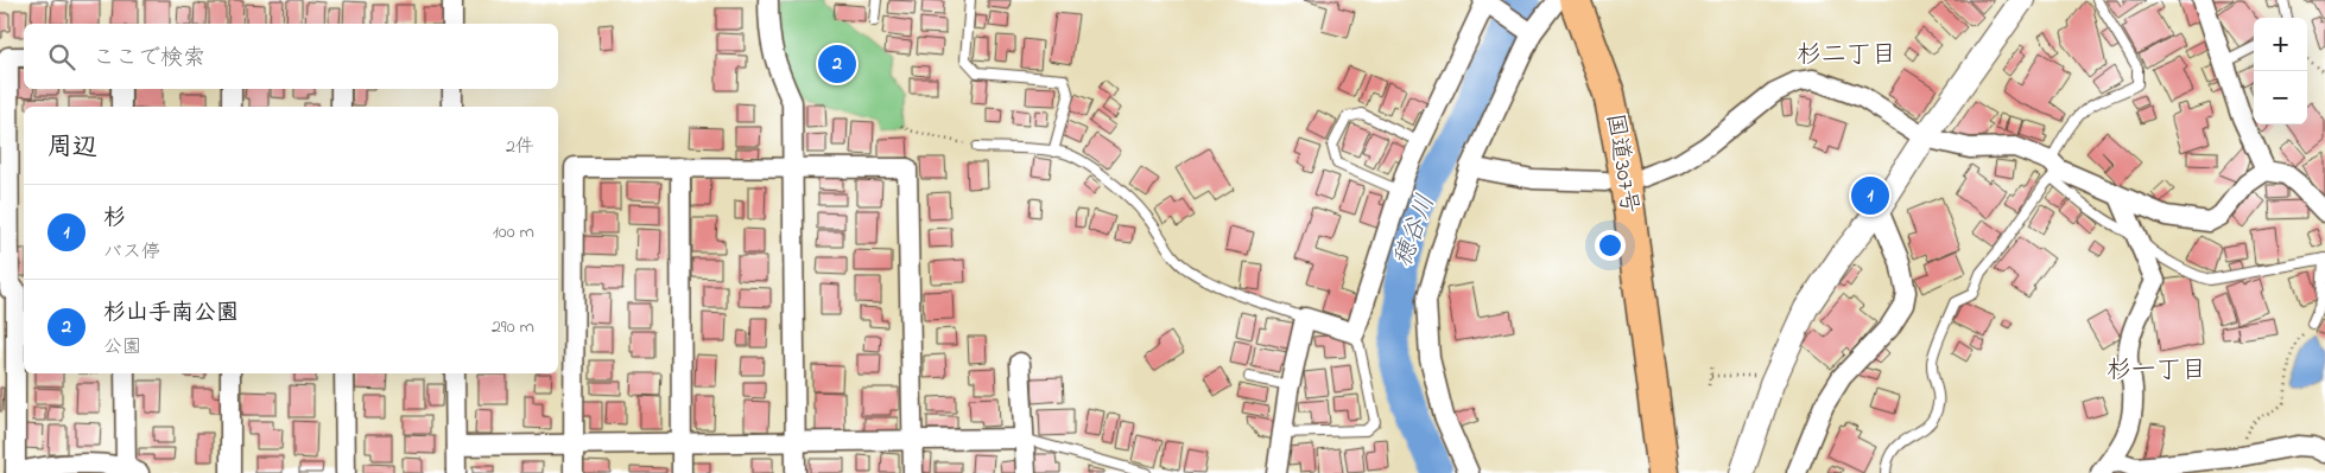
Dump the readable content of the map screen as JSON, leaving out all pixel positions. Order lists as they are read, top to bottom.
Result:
{
  "streets": {
    "highway": ["国道307号"]
  },
  "districts": ["杉二丁目", "杉一丁目"],
  "water": ["穂谷川"],
  "page": {
    "map_buttons": ["+", "−"],
    "search": "ここで検索",
    "pins": ["2", "1"],
    "heading": ["周辺", "2件"],
    "list": [
      {
        "mark": "1",
        "name": "杉",
        "note": "バス停",
        "value": "100 m"
      },
      {
        "mark": "2",
        "name": "杉山手南公園",
        "note": "公園",
        "value": "290 m"
      }
    ]
  }
}
